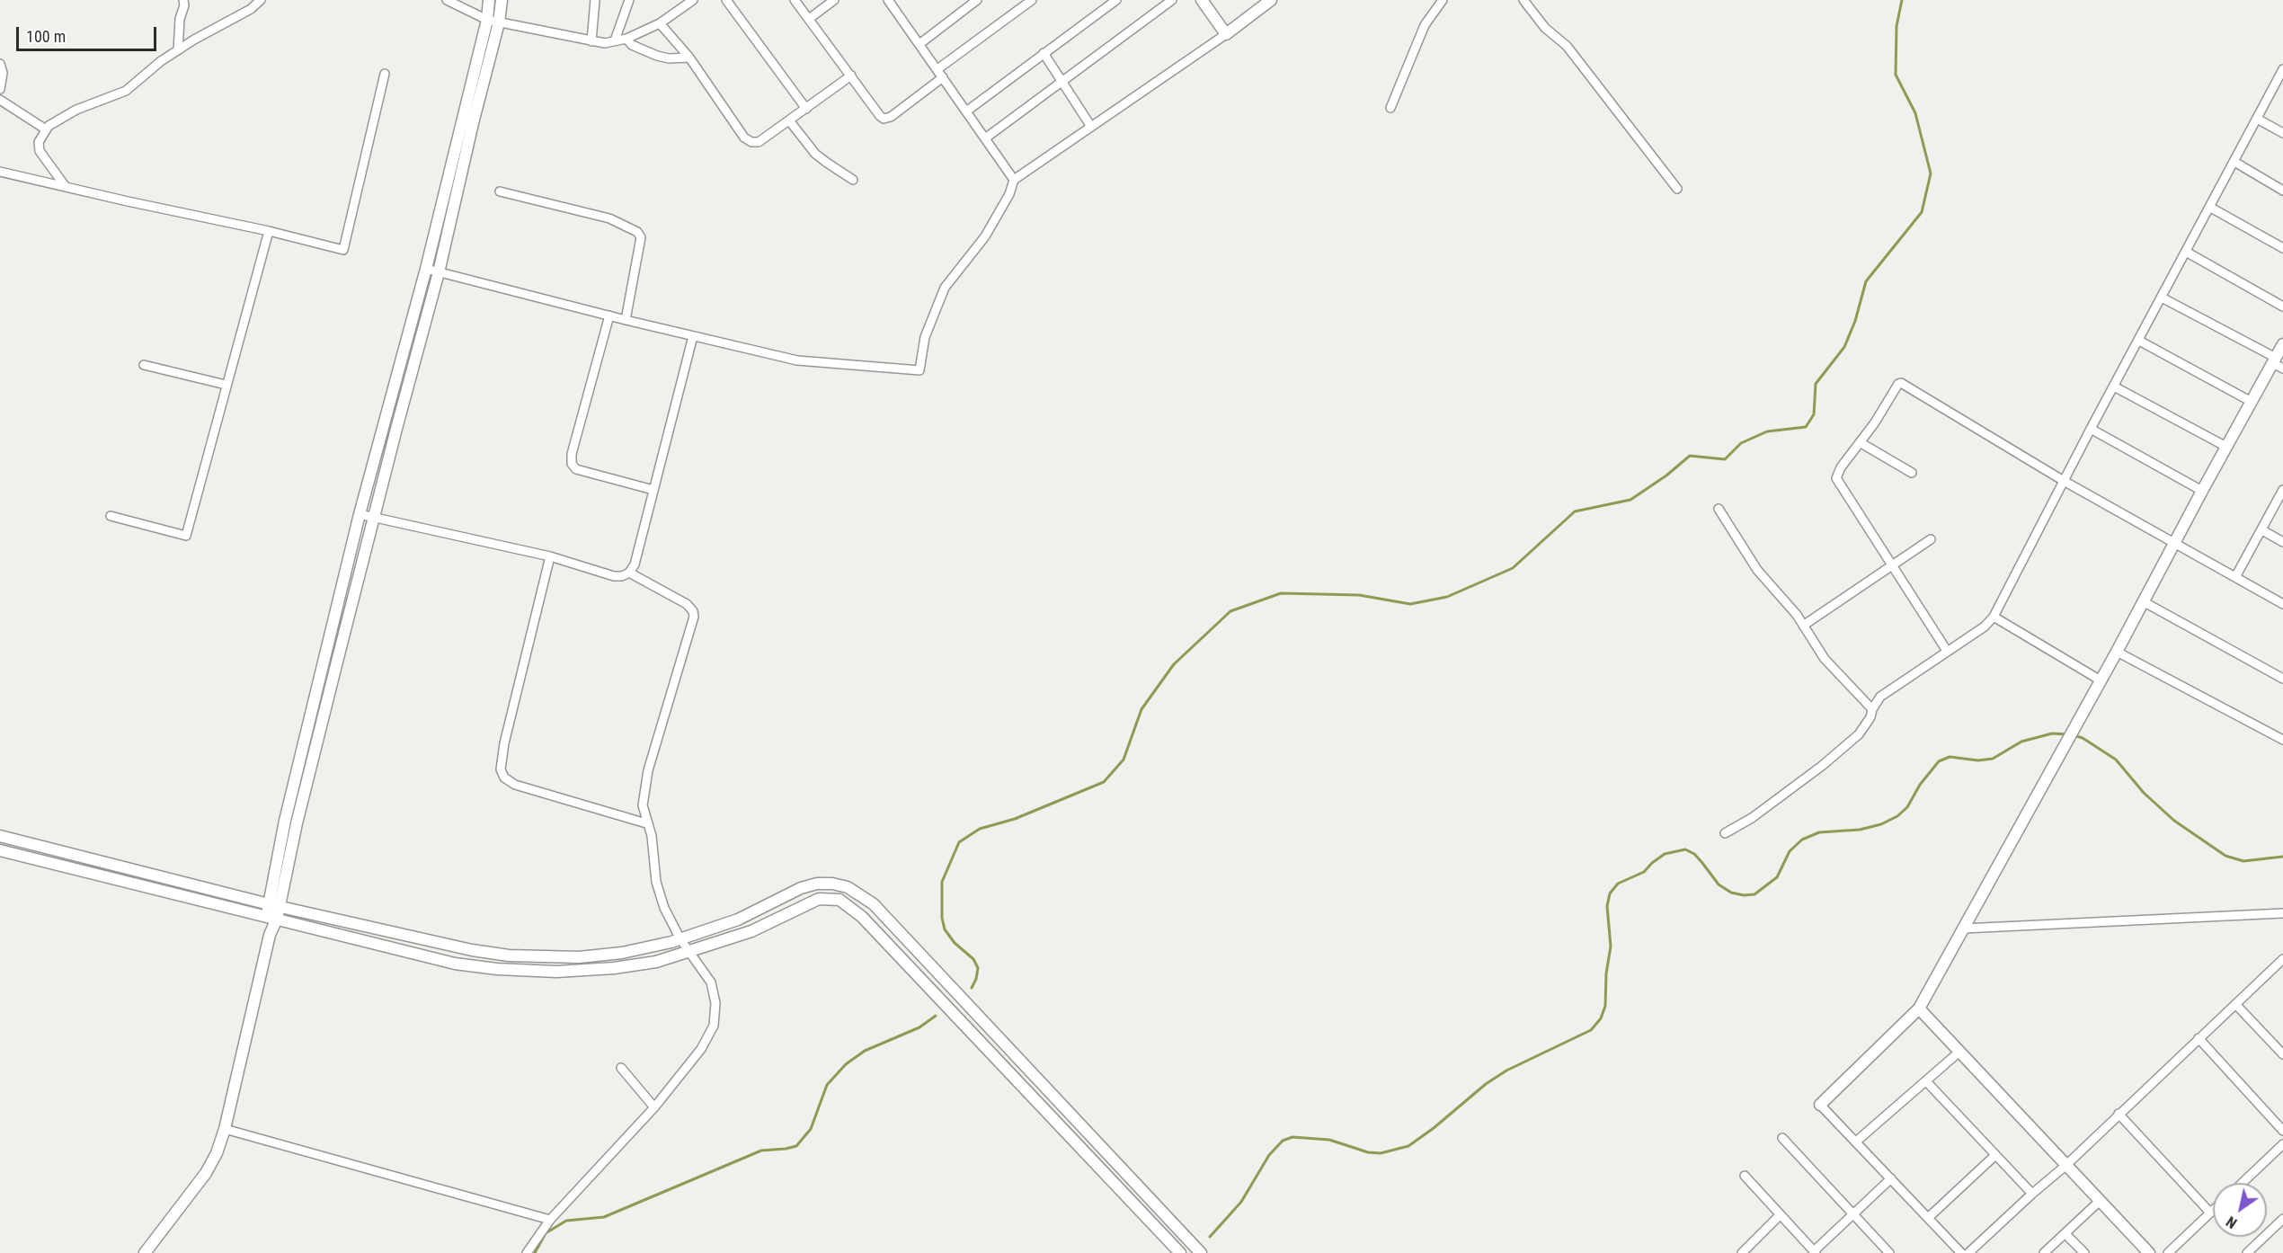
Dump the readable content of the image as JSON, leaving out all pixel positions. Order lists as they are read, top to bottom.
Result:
{
  "scale_bar": "100 m",
  "north": "bottom left"
}
